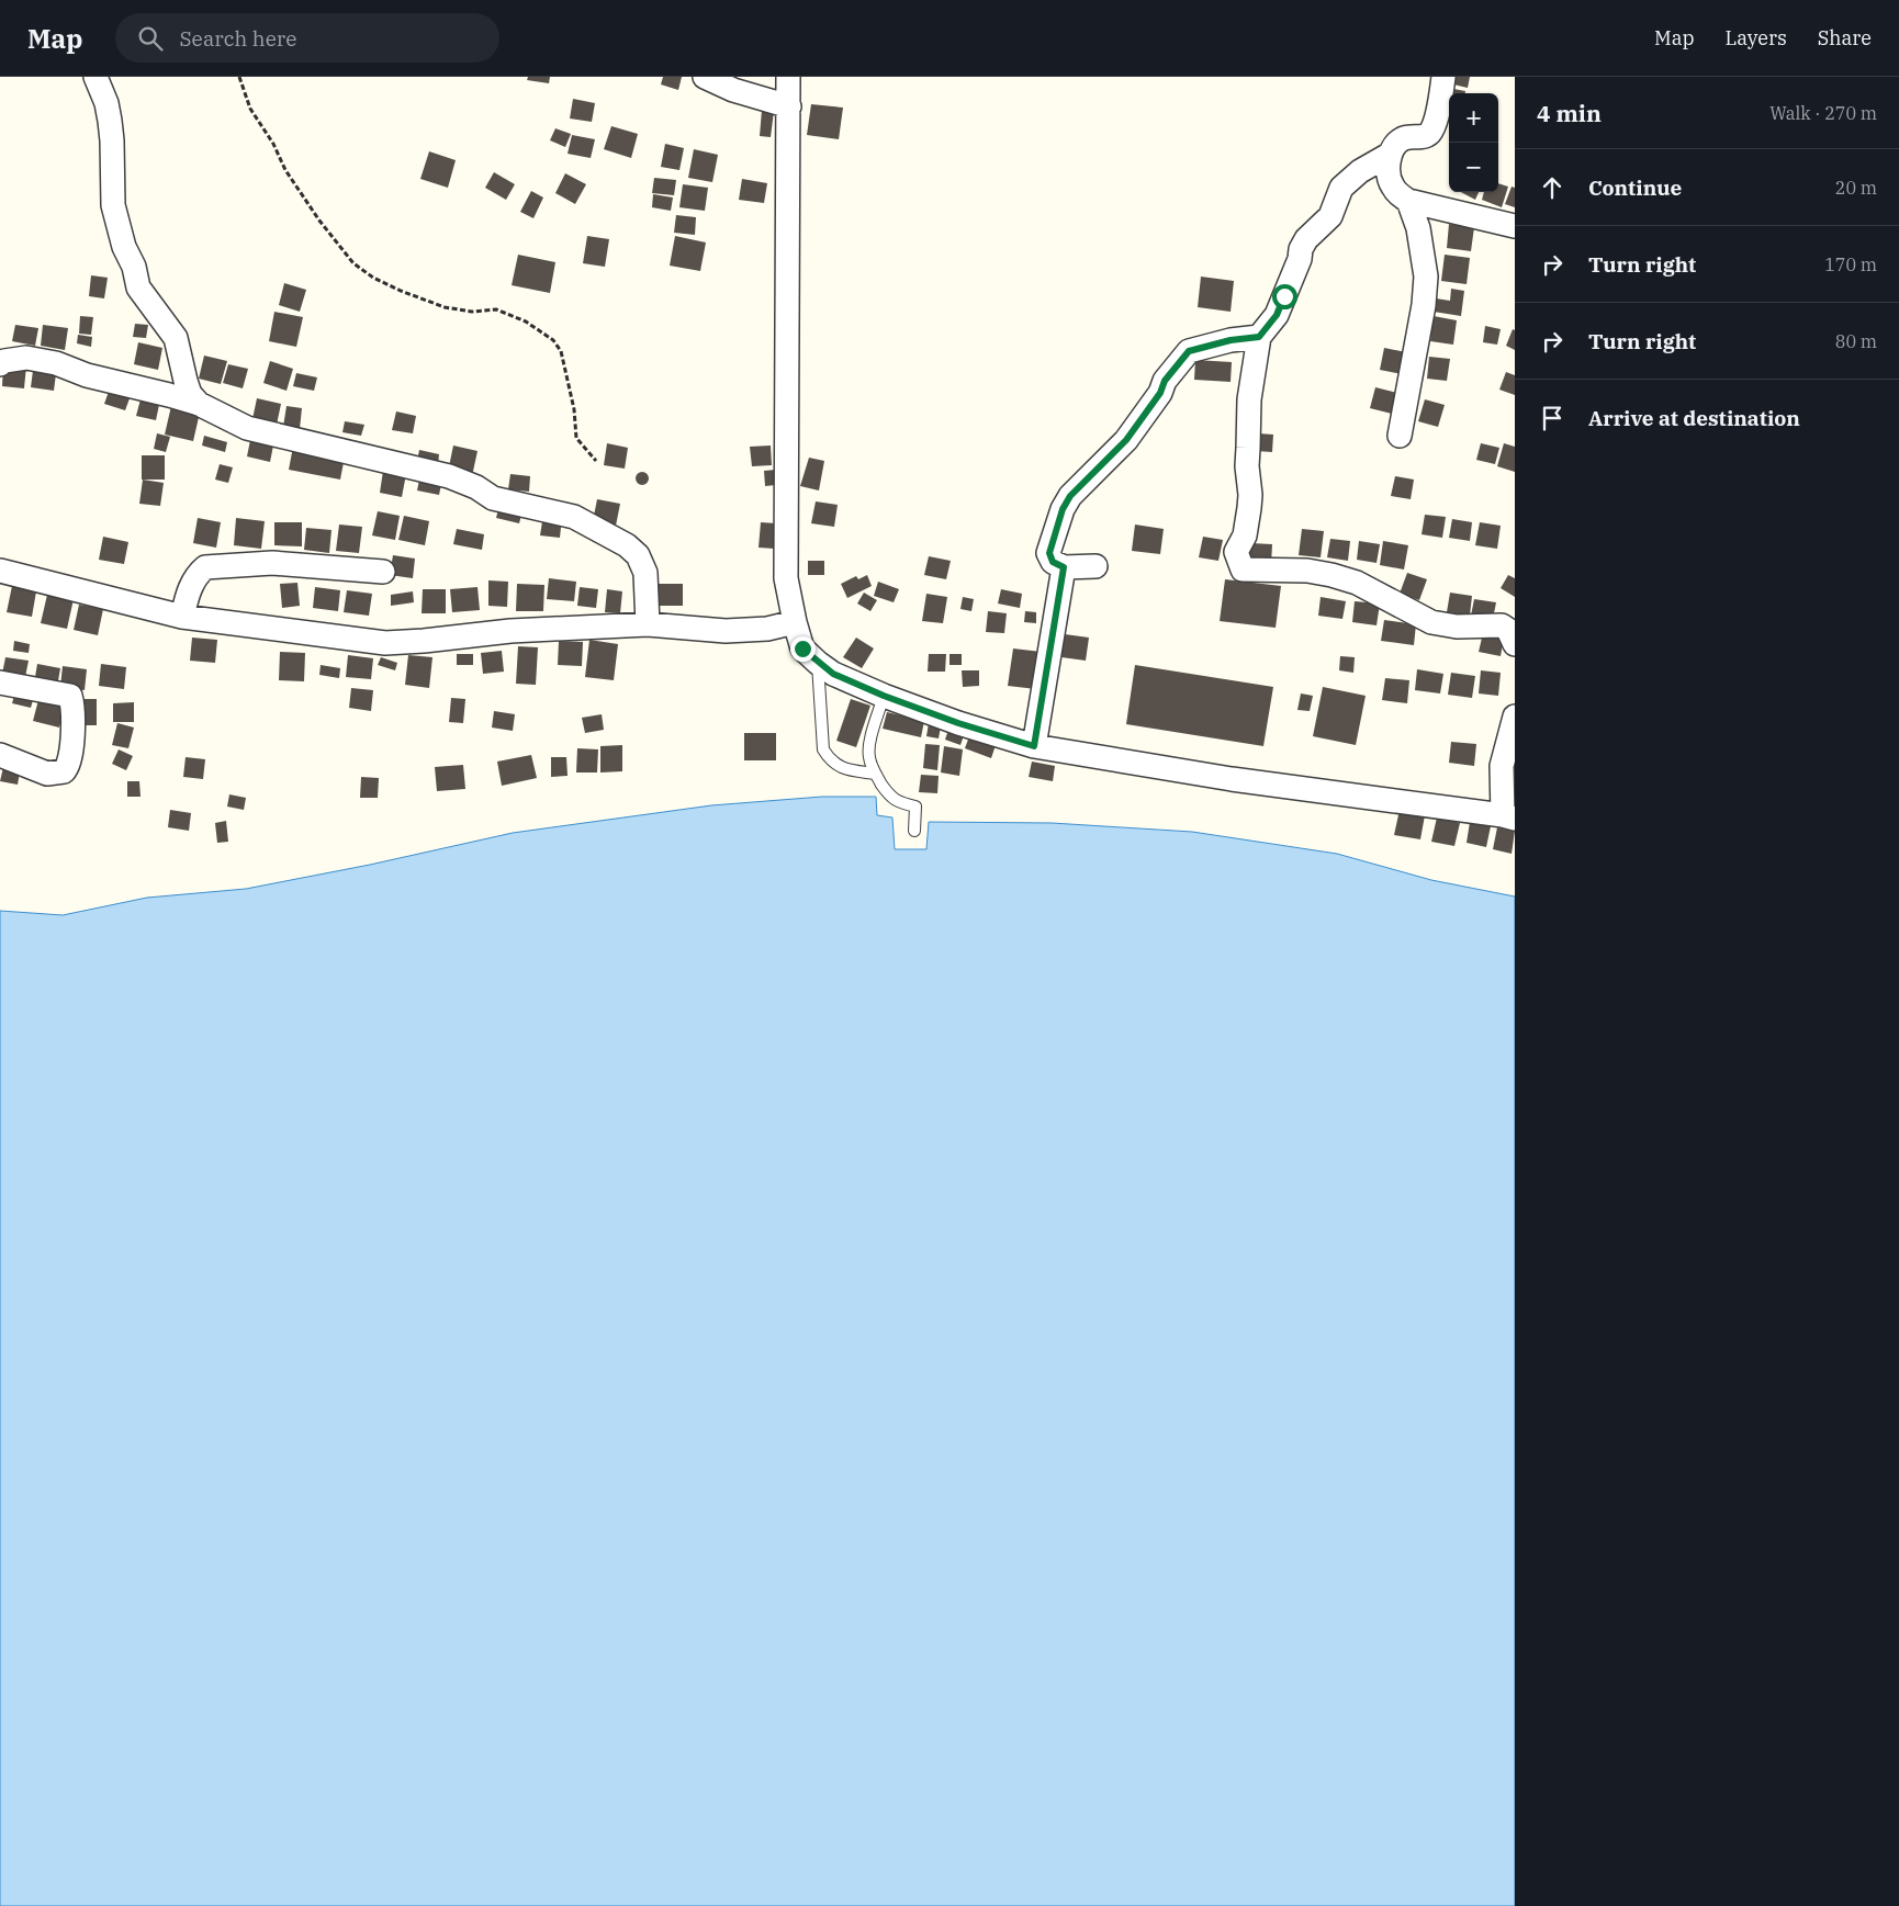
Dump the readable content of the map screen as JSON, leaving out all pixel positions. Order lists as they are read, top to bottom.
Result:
{
  "page": {
    "header": "Map",
    "search": "Search here",
    "nav": ["Map", "Layers", "Share"],
    "heading": ["4 min", "Walk · 270 m"],
    "map_buttons": ["+", "−"],
    "list": [
      ["Continue", "20 m"],
      ["Turn right", "170 m"],
      ["Turn right", "80 m"],
      "Arrive at destination"
    ]
  }
}
